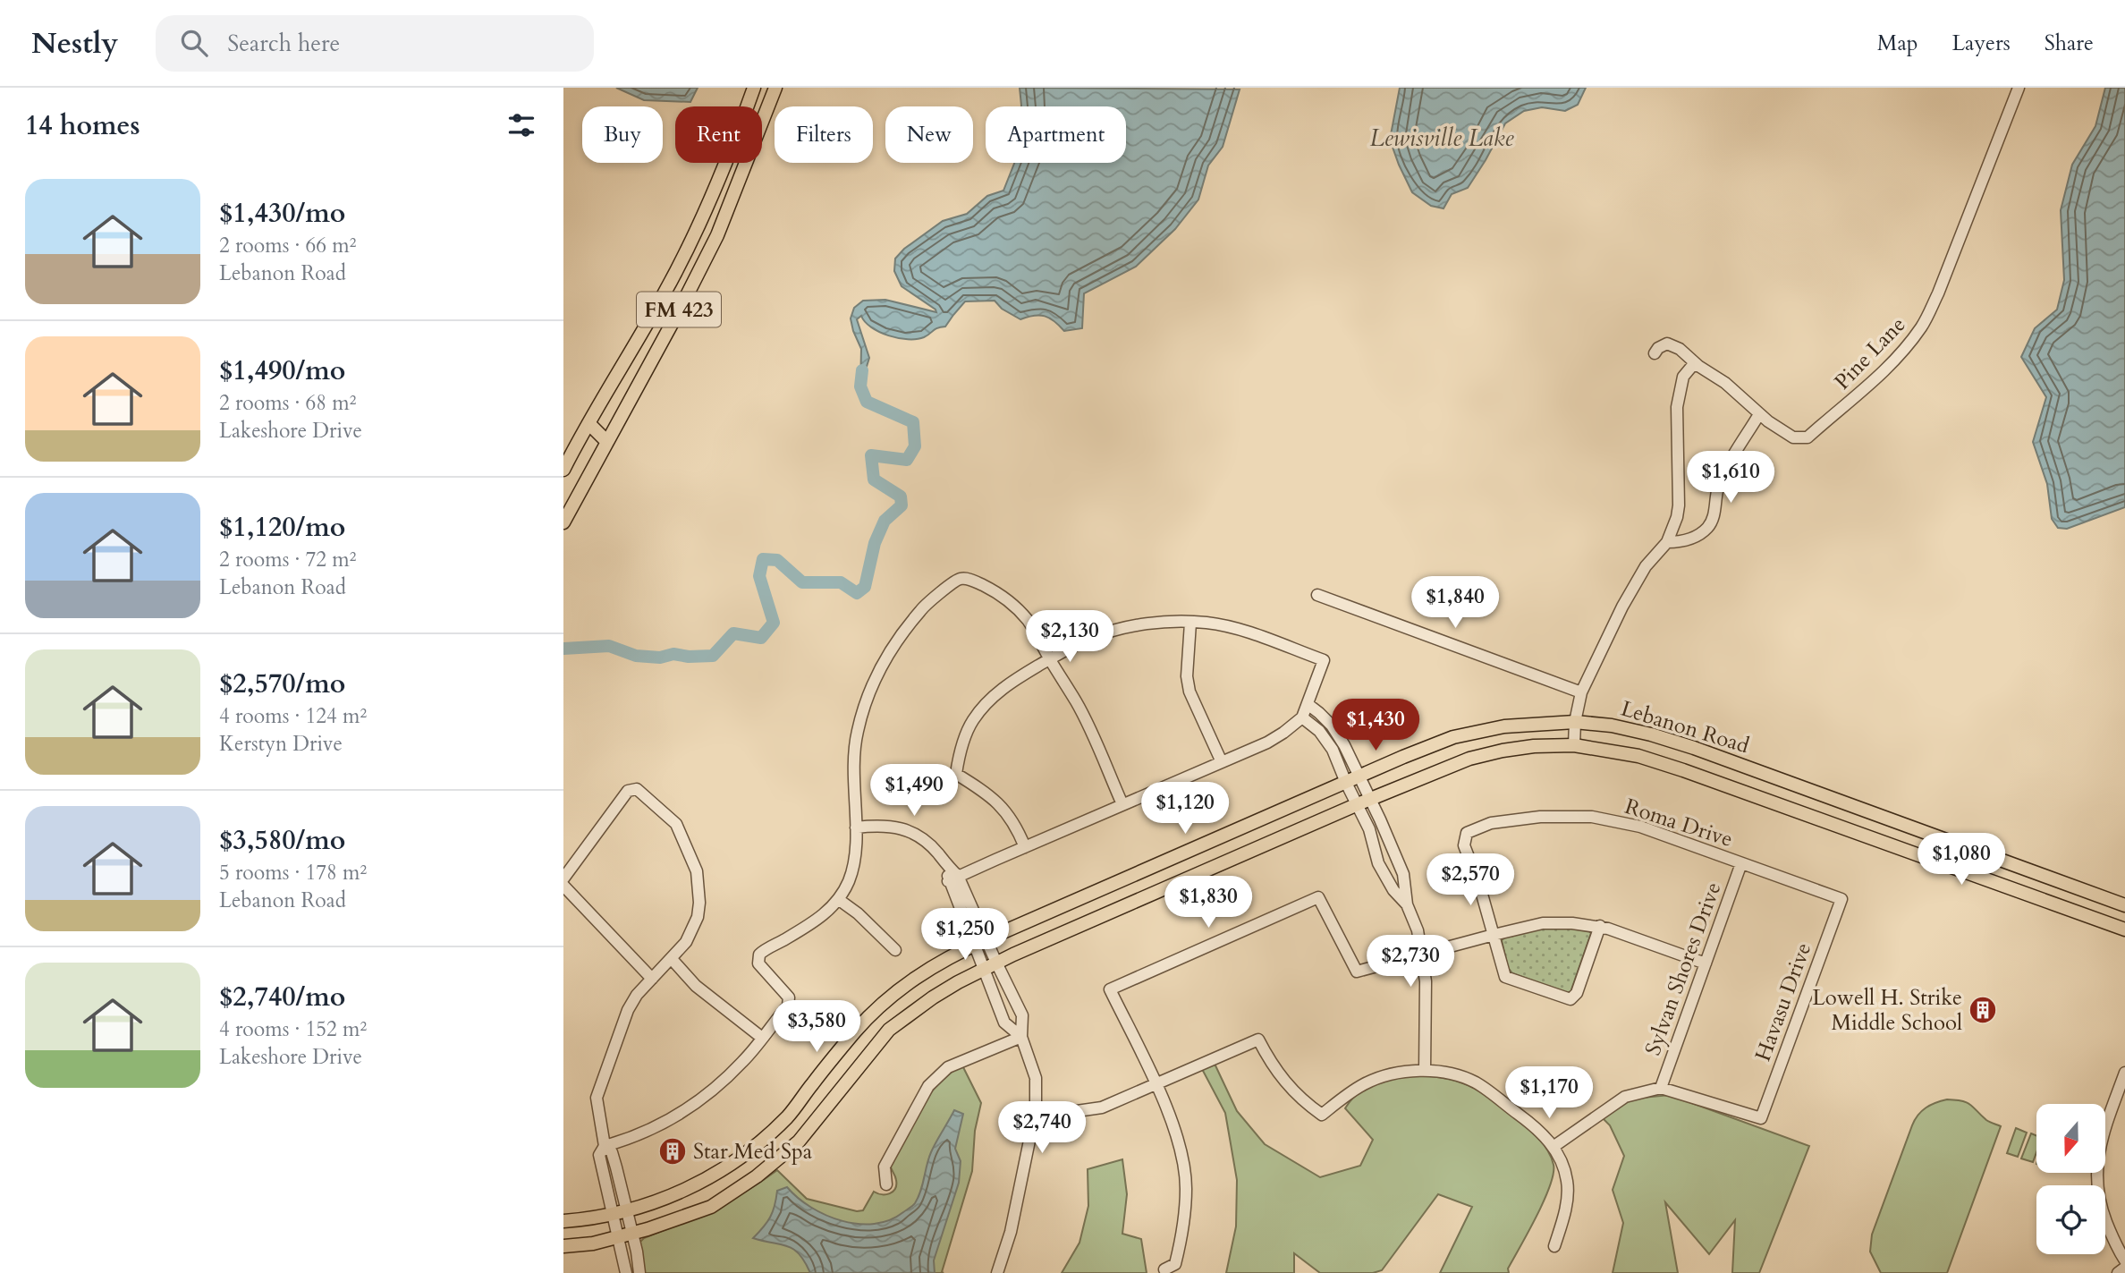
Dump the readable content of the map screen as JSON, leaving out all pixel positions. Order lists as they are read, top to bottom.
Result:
{
  "streets": {
    "main road": ["FM 423", "Lebanon Road"],
    "street": [
      "Pine Lane",
      "Roma Drive",
      "Sylvan Shores Drive",
      "Havasu Drive"
    ]
  },
  "crossings": [
    ["Roma Drive", "Sylvan Shores Drive"],
    ["Roma Drive", "Havasu Drive"],
    ["Sylvan Shores Drive", "Havasu Drive"]
  ],
  "water": ["Lewisville Lake"],
  "places": {
    "building": ["Lowell H. Strike Middle School", "Star Med Spa"]
  },
  "north": "bottom",
  "page": {
    "header": "Nestly",
    "search": "Search here",
    "nav": ["Map", "Layers", "Share"],
    "heading": "14 homes",
    "chip": [
      "Buy",
      "Rent",
      "Filters",
      "New",
      "Apartment"
    ],
    "list": [
      {
        "name": "$1,430/mo",
        "note": "2 rooms · 66 m² · Lebanon Road"
      },
      {
        "name": "$1,490/mo",
        "note": "2 rooms · 68 m² · Lakeshore Drive"
      },
      {
        "name": "$1,120/mo",
        "note": "2 rooms · 72 m² · Lebanon Road"
      },
      {
        "name": "$2,570/mo",
        "note": "4 rooms · 124 m² · Kerstyn Drive"
      },
      {
        "name": "$3,580/mo",
        "note": "5 rooms · 178 m² · Lebanon Road"
      },
      {
        "name": "$2,740/mo",
        "note": "4 rooms · 152 m² · Lakeshore Drive"
      }
    ],
    "price": [
      "$1,610",
      "$1,840",
      "$2,130",
      "$1,430",
      "$1,490",
      "$1,120",
      "$1,080",
      "$2,570",
      "$1,830",
      "$1,250",
      "$2,730",
      "$3,580",
      "$1,170",
      "$2,740"
    ]
  }
}
